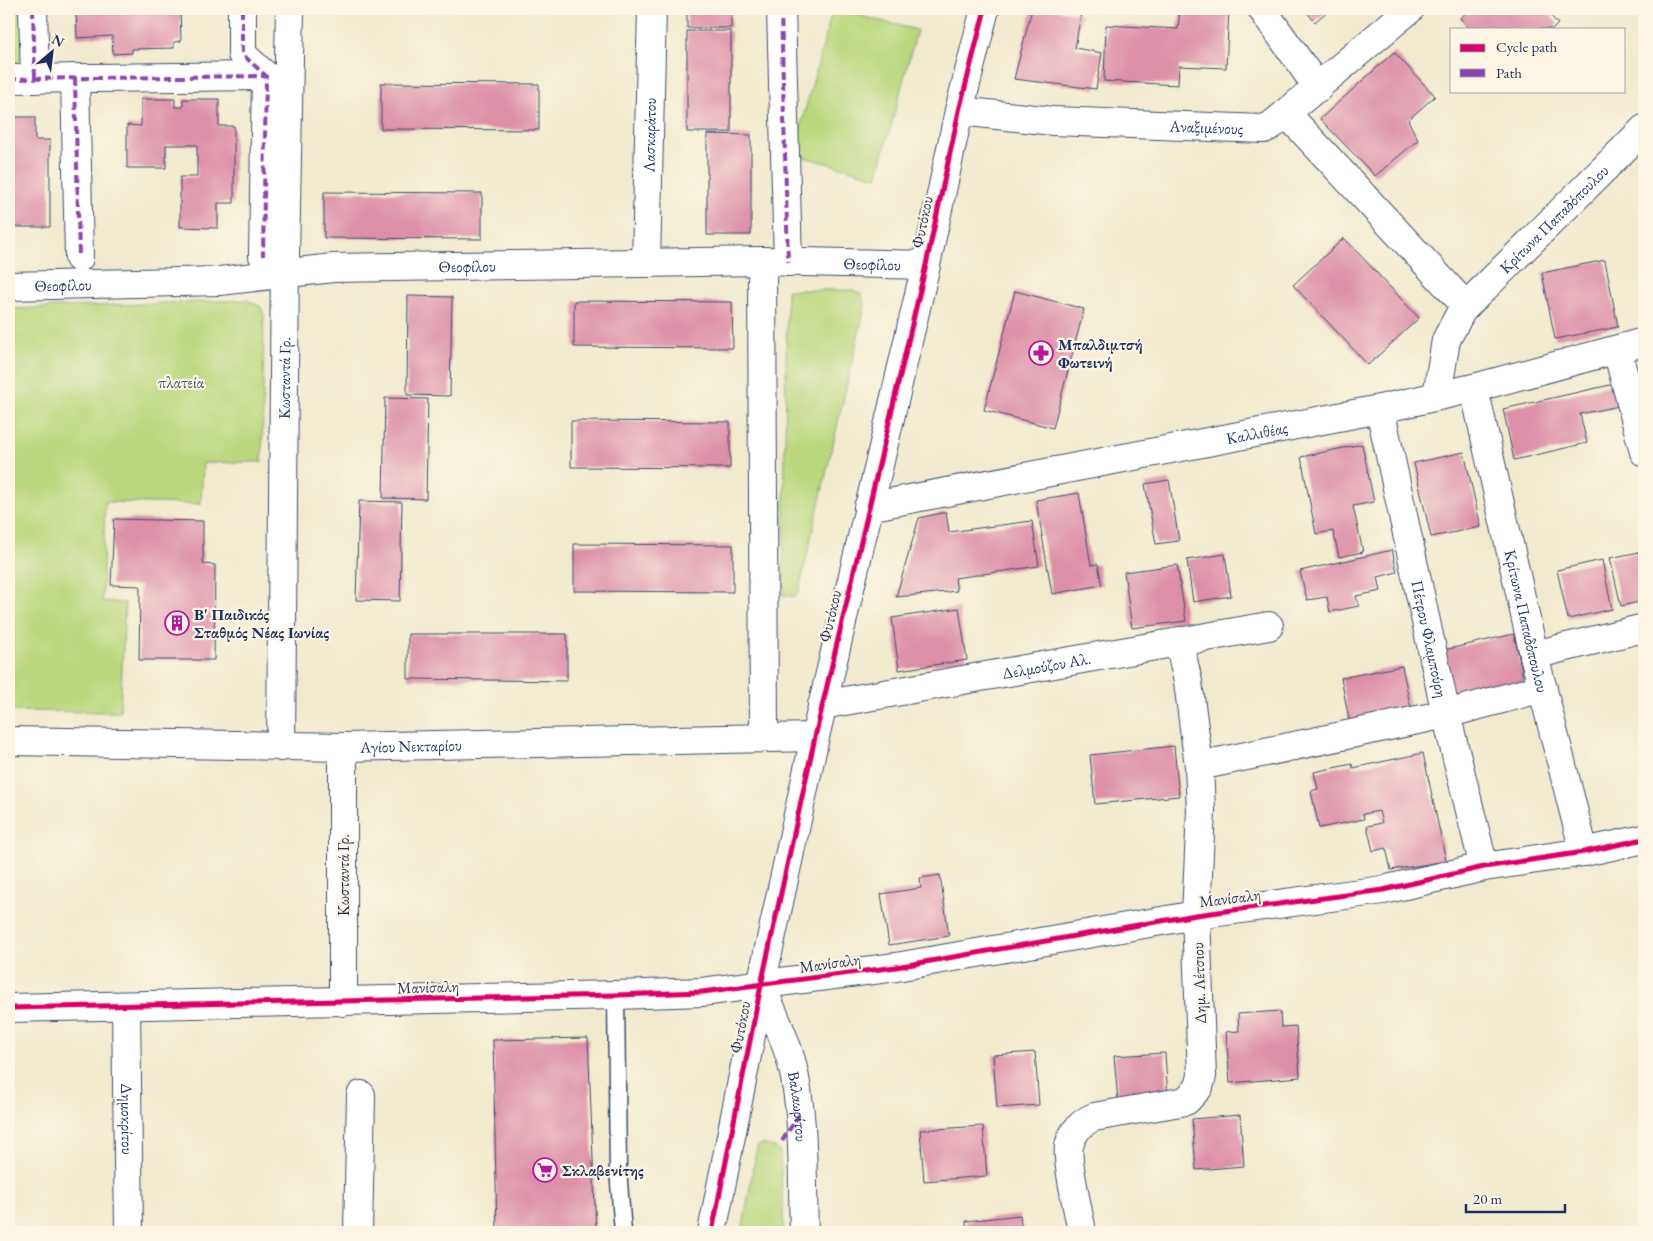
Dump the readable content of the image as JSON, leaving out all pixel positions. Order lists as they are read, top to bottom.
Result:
{
  "streets": {
    "street": [
      "Αναξιμένους",
      "Λασκαράτου",
      "Κρίτωνα Παπαδόπουλου",
      "Φυτόκου",
      "Θεοφίλου",
      "Κωσταντά Γρ.",
      "Καλλιθέας",
      "Πέτρου Φλαμπούρη",
      "Δελμούζου Αλ.",
      "Αγίου Νεκταρίου",
      "Μανίσαλη",
      "Δημ. Λέτσιου",
      "Βαλαωρίτου",
      "Δημοκρίτου"
    ]
  },
  "crossings": [
    ["Αναξιμένους", "Φυτόκου"],
    ["Λασκαράτου", "Θεοφίλου"],
    ["Κρίτωνα Παπαδόπουλου", "Καλλιθέας"],
    ["Κρίτωνα Παπαδόπουλου", "Μανίσαλη"],
    ["Φυτόκου", "Θεοφίλου"],
    ["Φυτόκου", "Καλλιθέας"],
    ["Φυτόκου", "Δελμούζου Αλ."],
    ["Φυτόκου", "Αγίου Νεκταρίου"],
    ["Φυτόκου", "Μανίσαλη"],
    ["Φυτόκου", "Βαλαωρίτου"],
    ["Θεοφίλου", "Κωσταντά Γρ."],
    ["Κωσταντά Γρ.", "Αγίου Νεκταρίου"],
    ["Κωσταντά Γρ.", "Μανίσαλη"],
    ["Καλλιθέας", "Πέτρου Φλαμπούρη"],
    ["Πέτρου Φλαμπούρη", "Μανίσαλη"],
    ["Δελμούζου Αλ.", "Δημ. Λέτσιου"],
    ["Μανίσαλη", "Δημ. Λέτσιου"],
    ["Μανίσαλη", "Βαλαωρίτου"],
    ["Μανίσαλη", "Δημοκρίτου"]
  ],
  "parks": ["πλατεία"],
  "places": {
    "pharmacy": ["Μπαλδιμτσή Φωτεινή"],
    "building": ["Β' Παιδικός Σταθμός Νέας Ιωνίας"],
    "supermarket": ["Σκλαβενίτης"]
  },
  "legend": ["Cycle path", "Path"],
  "scale_bar": "20 m",
  "north": "top right"
}
